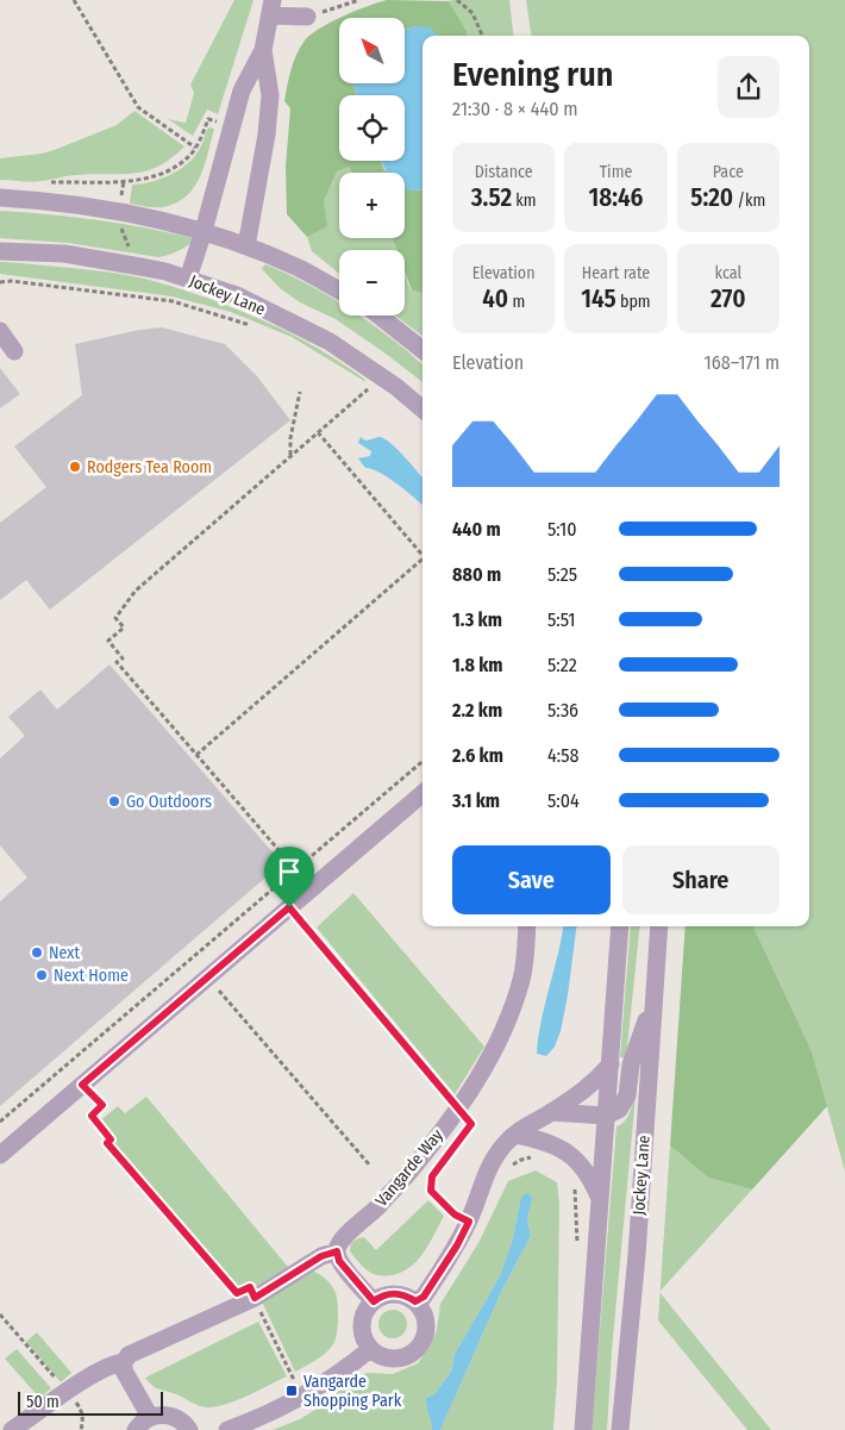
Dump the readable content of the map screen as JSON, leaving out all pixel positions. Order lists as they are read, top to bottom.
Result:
{
  "streets": {
    "street": ["Jockey Lane", "Vangarde Way"]
  },
  "places": {
    "other": [
      "Rodgers Tea Room",
      "Go Outdoors",
      "Next",
      "Next Home"
    ],
    "transit": ["Vangarde Shopping Park"]
  },
  "scale_bar": "50 m",
  "north": "top left",
  "page": {
    "map_buttons": ["+", "−"],
    "heading": ["Evening run", "21:30 · 8 × 440 m"],
    "stats": [
      ["Distance", "3.52 km"],
      ["Time", "18:46"],
      ["Pace", "5:20 /km"],
      ["Elevation", "40 m"],
      ["Heart rate", "145 bpm"],
      ["kcal", "270"]
    ],
    "chart": ["Elevation", "168–171 m"],
    "list": [
      {
        "name": "440 m",
        "note": "5:10"
      },
      {
        "name": "880 m",
        "note": "5:25"
      },
      {
        "name": "1.3 km",
        "note": "5:51"
      },
      {
        "name": "1.8 km",
        "note": "5:22"
      },
      {
        "name": "2.2 km",
        "note": "5:36"
      },
      {
        "name": "2.6 km",
        "note": "4:58"
      },
      {
        "name": "3.1 km",
        "note": "5:04"
      }
    ],
    "buttons": ["Save", "Share"],
    "scale": "50 m"
  }
}
